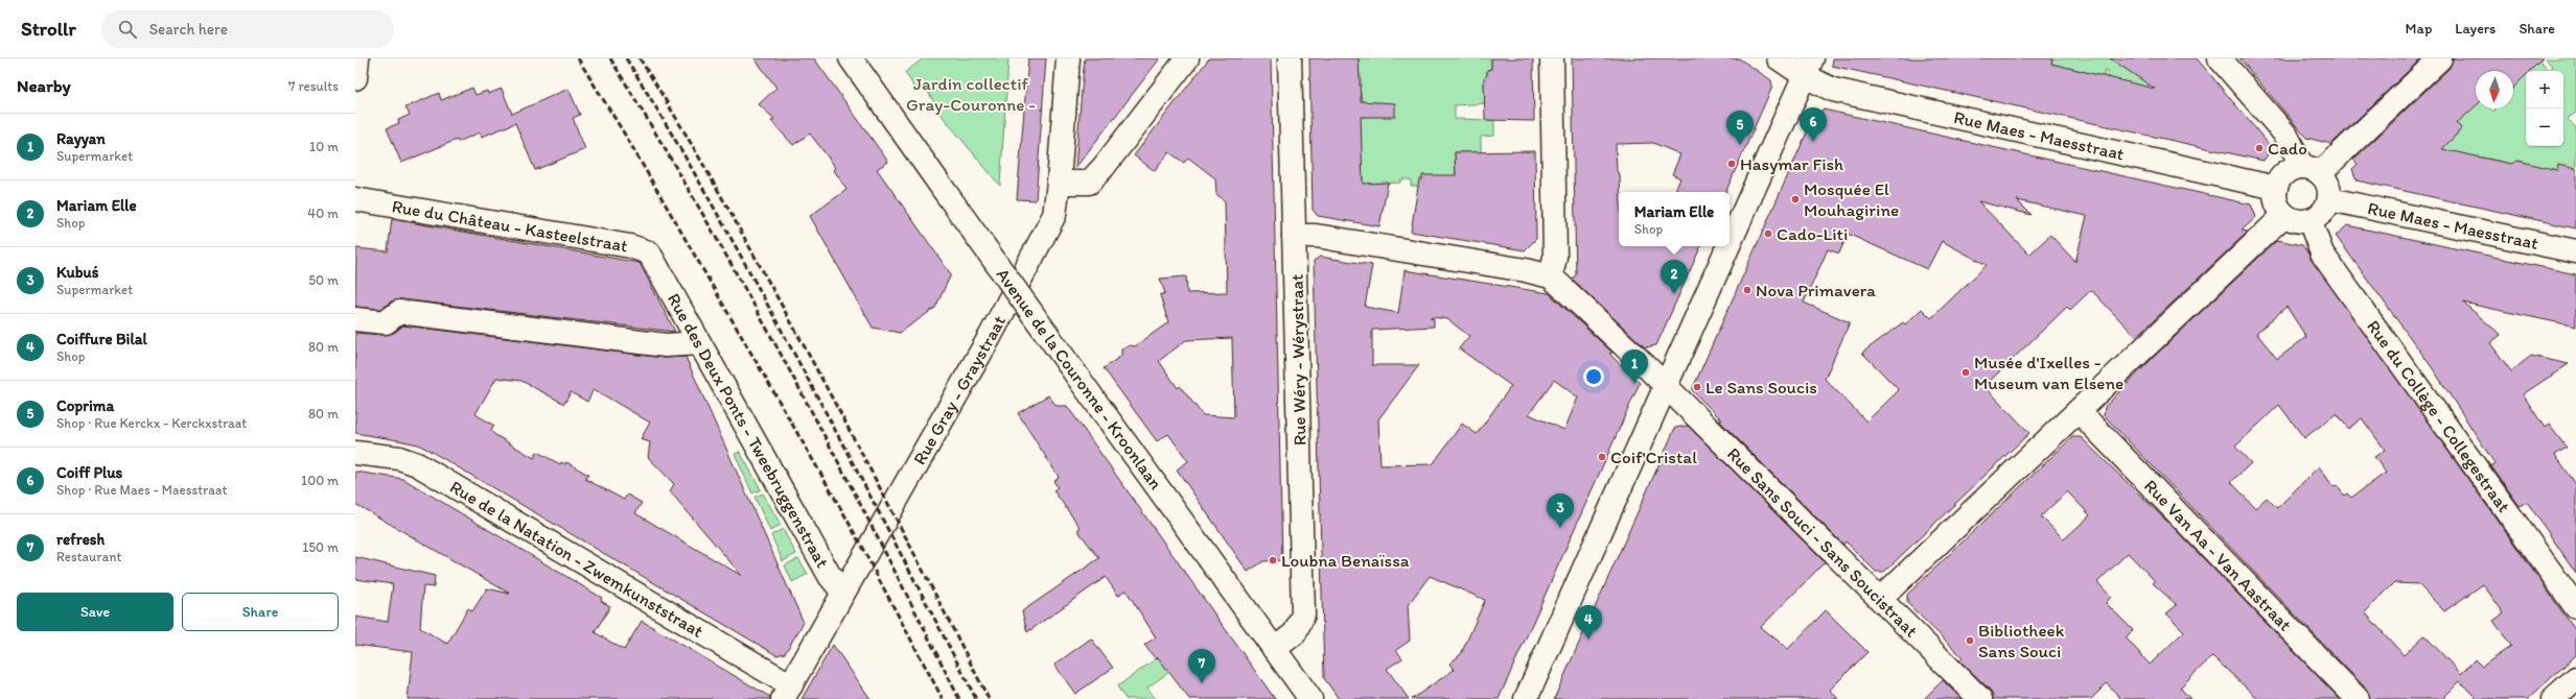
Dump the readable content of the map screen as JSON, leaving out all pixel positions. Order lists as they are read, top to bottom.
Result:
{
  "streets": {
    "street": [
      "Rue Maes - Maesstraat",
      "Rue du Château - Kasteelstraat",
      "Rue Wéry - Wérystraat",
      "Avenue de la Couronne - Kroonlaan",
      "Rue Gray - Graystraat",
      "Rue du Collège - Collegestraat",
      "Rue des Deux Ponts - Tweebruggenstraat",
      "Rue Sans Souci - Sans Soucistraat",
      "Rue Van Aa - Van Aastraat",
      "Rue de la Natation - Zwemkunststraat"
    ]
  },
  "crossings": [
    ["Rue Maes - Maesstraat", "Rue du Collège - Collegestraat"],
    ["Rue du Château - Kasteelstraat", "Rue des Deux Ponts - Tweebruggenstraat"],
    ["Rue Wéry - Wérystraat", "Avenue de la Couronne - Kroonlaan"],
    ["Rue Gray - Graystraat", "Rue des Deux Ponts - Tweebruggenstraat"],
    ["Rue Gray - Graystraat", "Rue de la Natation - Zwemkunststraat"]
  ],
  "parks": ["Jardin collectif Gray-Couronne -"],
  "places": [
    "Cado",
    "Hasymar Fish",
    "Mosquée El Mouhagirine",
    "Cado-Liti",
    "Nova Primavera",
    "Musée d'Ixelles - Museum van Elsene",
    "Le Sans Soucis",
    "Coif'Cristal",
    "Loubna Benaïssa",
    "Bibliotheek Sans Souci"
  ],
  "north": "bottom",
  "page": {
    "header": "Strollr",
    "search": "Search here",
    "nav": ["Map", "Layers", "Share"],
    "heading": ["Nearby", "7 results"],
    "map_buttons": ["+", "−"],
    "pins": [
      "6",
      "5",
      "2",
      "1",
      "3",
      "4",
      "7"
    ],
    "list": [
      {
        "mark": "1",
        "name": "Rayyan",
        "note": "Supermarket",
        "value": "10 m"
      },
      {
        "mark": "2",
        "name": "Mariam Elle",
        "note": "Shop",
        "value": "40 m"
      },
      {
        "mark": "3",
        "name": "Kubuś",
        "note": "Supermarket",
        "value": "50 m"
      },
      {
        "mark": "4",
        "name": "Coiffure Bilal",
        "note": "Shop",
        "value": "80 m"
      },
      {
        "mark": "5",
        "name": "Coprima",
        "note": "Shop · Rue Kerckx - Kerckxstraat",
        "value": "80 m"
      },
      {
        "mark": "6",
        "name": "Coiff Plus",
        "note": "Shop · Rue Maes - Maesstraat",
        "value": "100 m"
      },
      {
        "mark": "7",
        "name": "refresh",
        "note": "Restaurant",
        "value": "150 m"
      }
    ],
    "popup": ["Mariam Elle", "Shop"],
    "buttons": ["Save", "Share"]
  }
}
